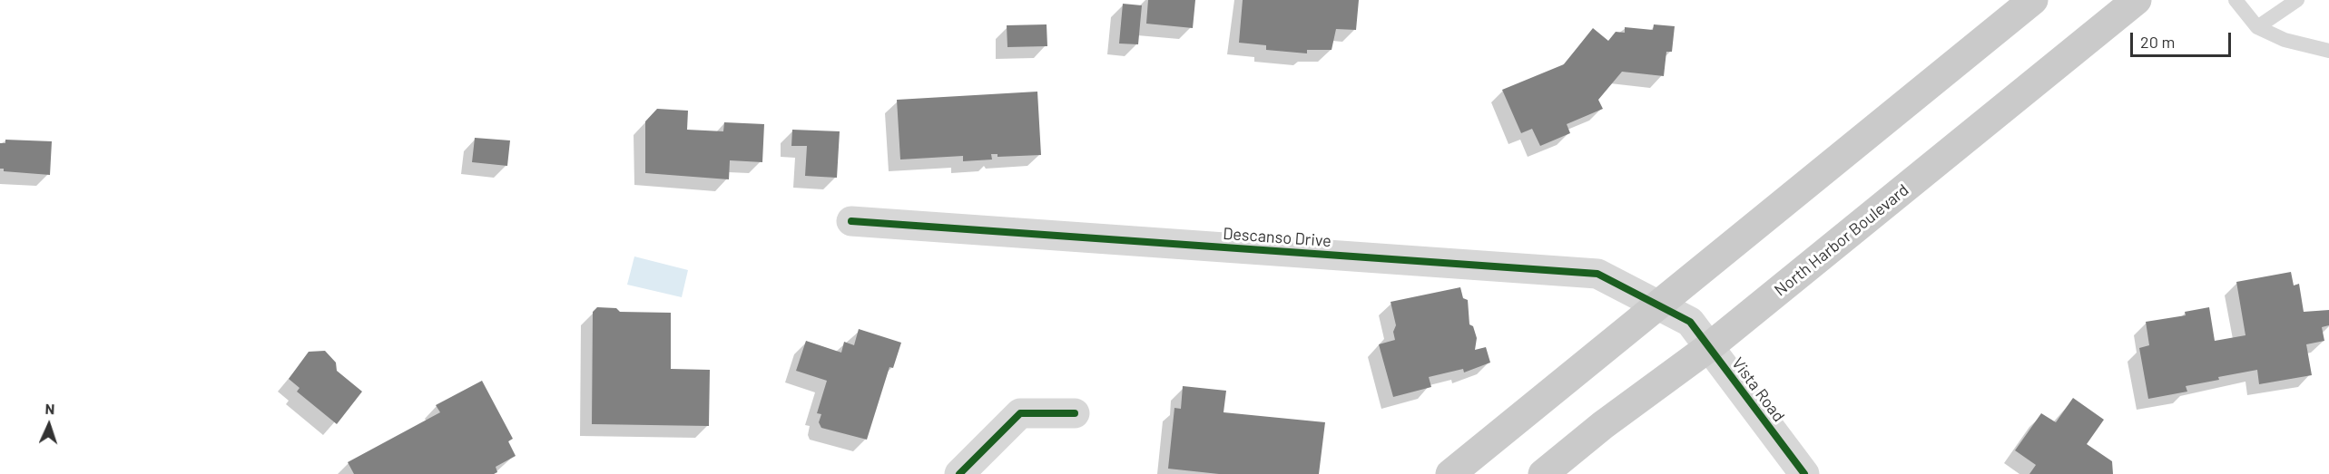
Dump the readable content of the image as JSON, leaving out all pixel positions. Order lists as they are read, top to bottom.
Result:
{
  "streets": {
    "main road": ["North Harbor Boulevard"],
    "street": ["Descanso Drive", "Vista Road"]
  },
  "crossings": [
    ["Descanso Drive", "Vista Road"],
    ["North Harbor Boulevard", "Vista Road"]
  ],
  "scale_bar": "20 m",
  "north": "top"
}
